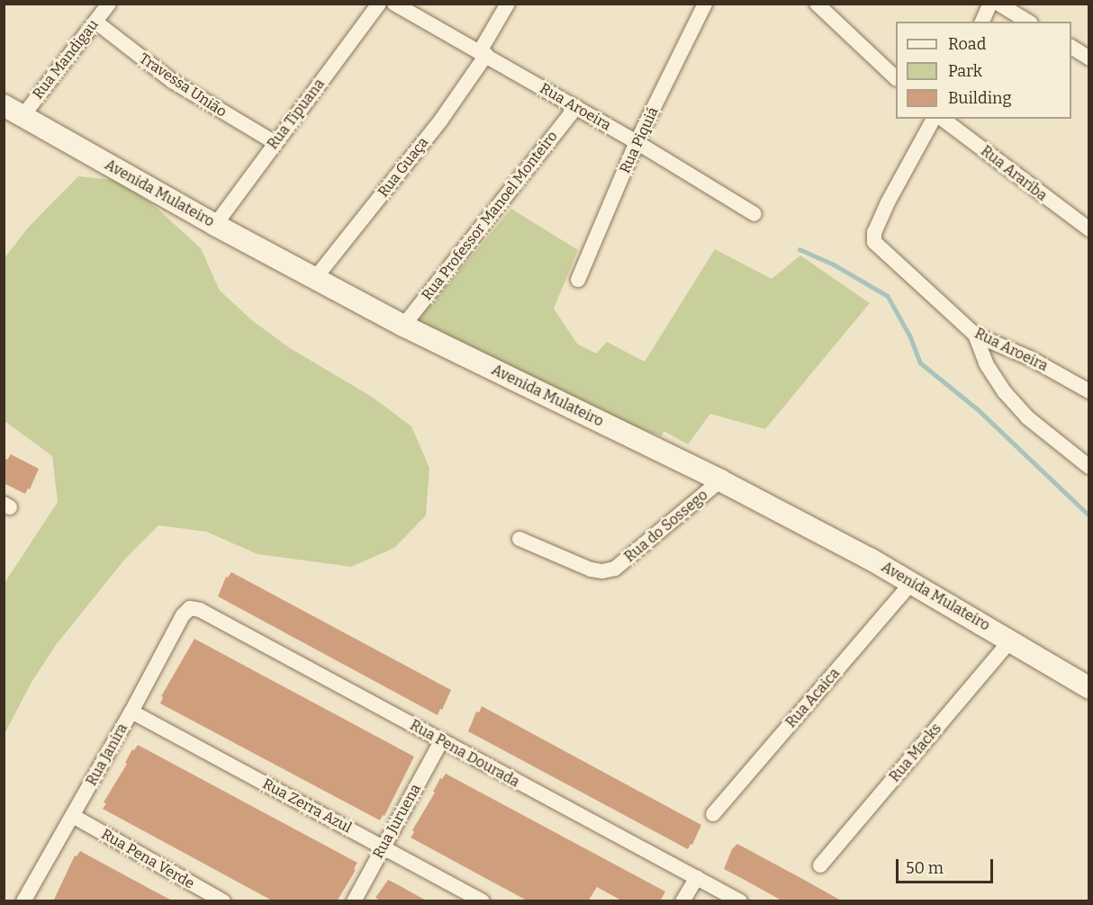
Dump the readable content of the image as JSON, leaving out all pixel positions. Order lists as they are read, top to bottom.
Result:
{
  "streets": {
    "street": [
      "Rua Mandigau",
      "Travessa União",
      "Rua Aroeira",
      "Rua Tipuana",
      "Rua Piquiá",
      "Rua Guaça",
      "Rua Arariba",
      "Avenida Mulateiro",
      "Rua Professor Manoel Monteiro",
      "Rua do Sossego",
      "Rua Acaica",
      "Rua Macks",
      "Rua Pena Dourada",
      "Rua Janira",
      "Rua Zerra Azul",
      "Rua Juruena",
      "Rua Pena Verde"
    ]
  },
  "crossings": [
    ["Rua Mandigau", "Travessa União"],
    ["Rua Mandigau", "Avenida Mulateiro"],
    ["Travessa União", "Rua Tipuana"],
    ["Rua Aroeira", "Rua Piquiá"],
    ["Rua Aroeira", "Rua Guaça"],
    ["Rua Aroeira", "Rua Professor Manoel Monteiro"],
    ["Rua Tipuana", "Avenida Mulateiro"],
    ["Rua Guaça", "Avenida Mulateiro"],
    ["Avenida Mulateiro", "Rua Professor Manoel Monteiro"],
    ["Avenida Mulateiro", "Rua do Sossego"],
    ["Avenida Mulateiro", "Rua Acaica"],
    ["Avenida Mulateiro", "Rua Macks"],
    ["Rua Pena Dourada", "Rua Janira"],
    ["Rua Pena Dourada", "Rua Juruena"],
    ["Rua Janira", "Rua Zerra Azul"],
    ["Rua Janira", "Rua Pena Verde"],
    ["Rua Zerra Azul", "Rua Juruena"]
  ],
  "legend": ["Road", "Park", "Building"],
  "scale_bar": "50 m"
}
